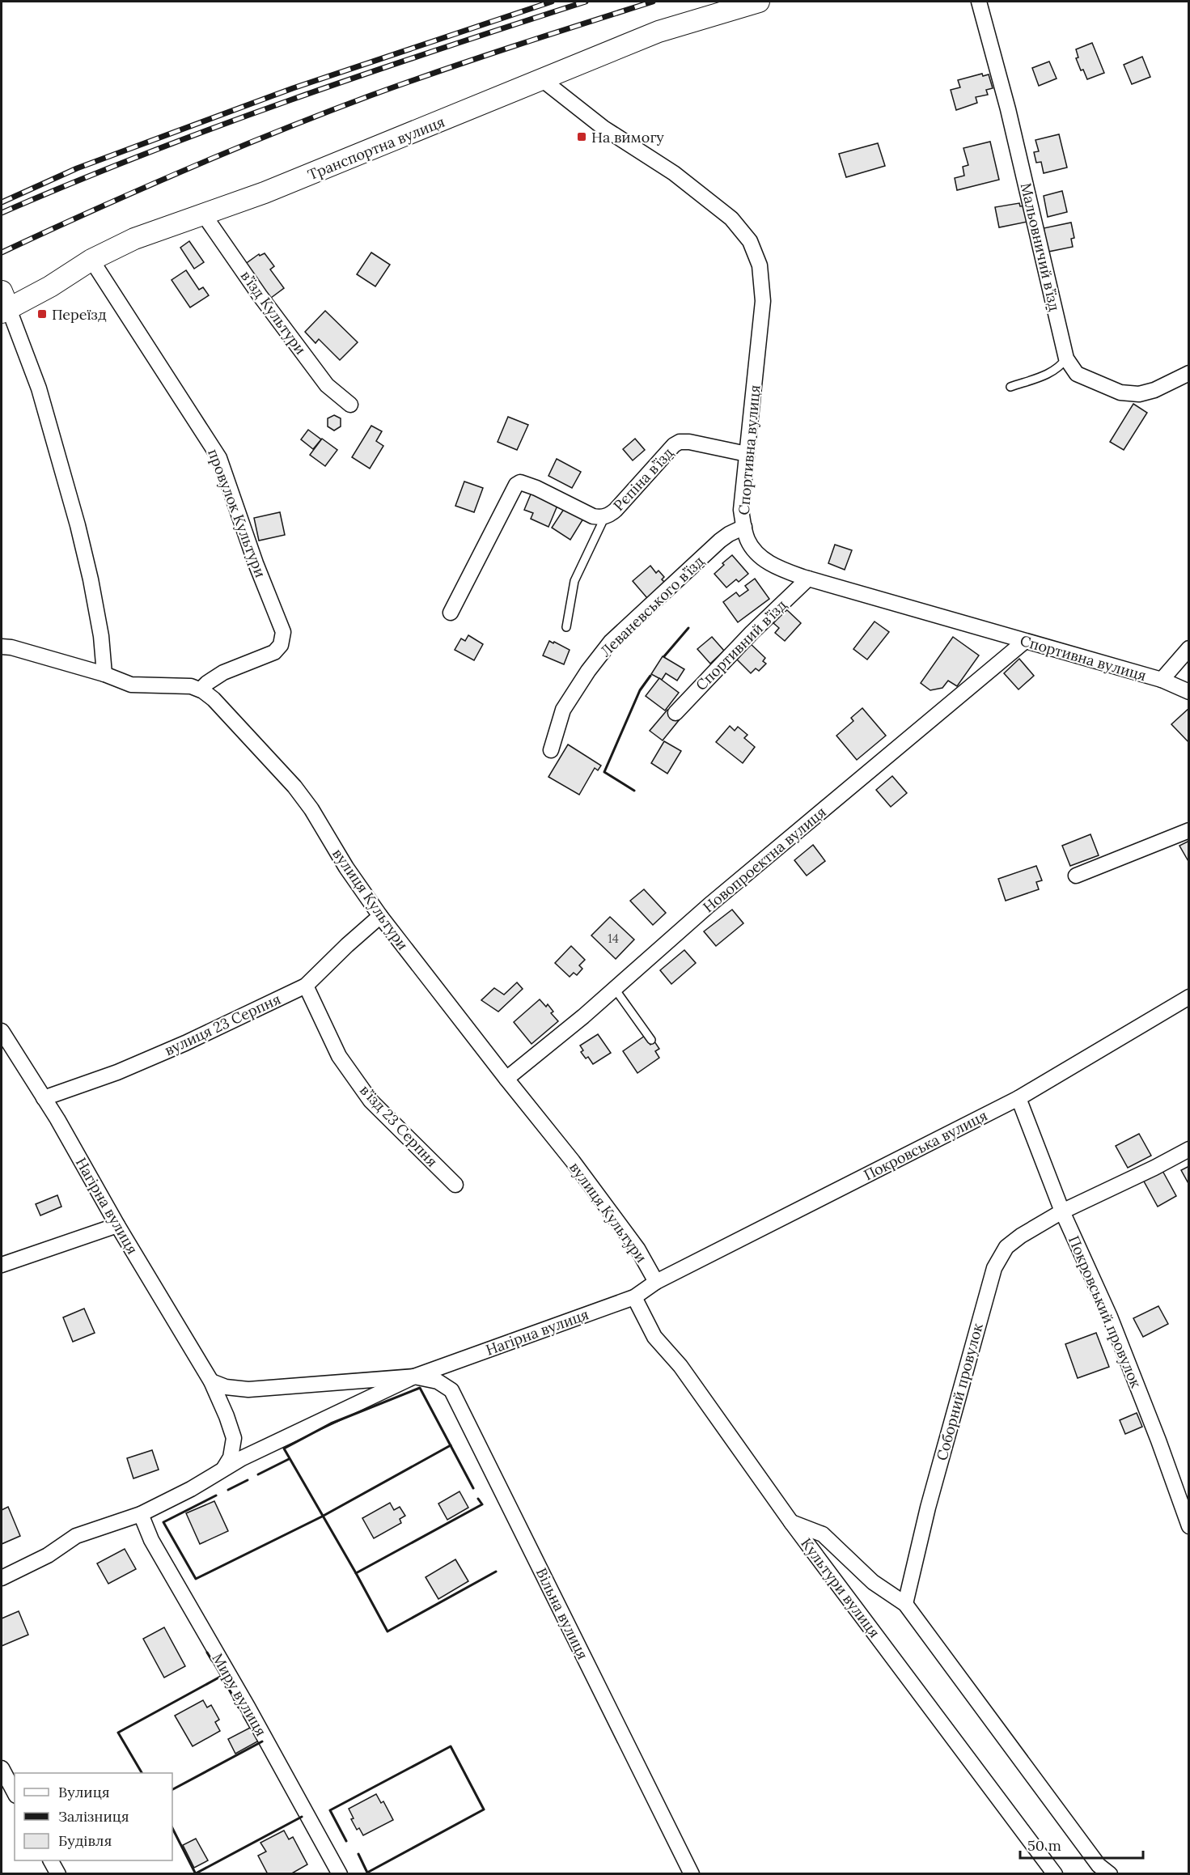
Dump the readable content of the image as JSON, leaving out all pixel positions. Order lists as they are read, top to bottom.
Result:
{
  "streets": {
    "street": [
      "Транспортна вулиця",
      "Мальовничий в’їзд",
      "в’їзд Культури",
      "Спортивна вулиця",
      "Рєпіна в’їзд",
      "провулок Культури",
      "Леваневського в’їзд",
      "Спортивний в’їзд",
      "Новопроектна вулиця",
      "вулиця Культури",
      "вулиця 23 Серпня",
      "в’їзд 23 Серпня",
      "Покровська вулиця",
      "Нагірна вулиця",
      "Покровський провулок",
      "Соборний провулок",
      "Культури вулиця",
      "Вільна вулиця",
      "Миру вулиця"
    ]
  },
  "crossings": [
    ["Транспортна вулиця", "в’їзд Культури"],
    ["Транспортна вулиця", "Спортивна вулиця"],
    ["Транспортна вулиця", "провулок Культури"],
    ["Спортивна вулиця", "Рєпіна в’їзд"],
    ["Спортивна вулиця", "Леваневського в’їзд"],
    ["Спортивна вулиця", "Спортивний в’їзд"],
    ["Спортивна вулиця", "Новопроектна вулиця"],
    ["провулок Культури", "вулиця Культури"],
    ["Новопроектна вулиця", "вулиця Культури"],
    ["вулиця Культури", "вулиця 23 Серпня"],
    ["вулиця Культури", "Покровська вулиця"],
    ["вулиця Культури", "Нагірна вулиця"],
    ["вулиця 23 Серпня", "в’їзд 23 Серпня"],
    ["вулиця 23 Серпня", "Нагірна вулиця"],
    ["Покровська вулиця", "Нагірна вулиця"],
    ["Покровська вулиця", "Покровський провулок"],
    ["Нагірна вулиця", "Культури вулиця"],
    ["Нагірна вулиця", "Вільна вулиця"],
    ["Нагірна вулиця", "Миру вулиця"],
    ["Покровський провулок", "Соборний провулок"]
  ],
  "places": {
    "transit": ["На вимогу", "Переїзд"]
  },
  "house_numbers": ["14"],
  "legend": ["Вулиця", "Залізниця", "Будівля"],
  "scale_bar": "50 m"
}
